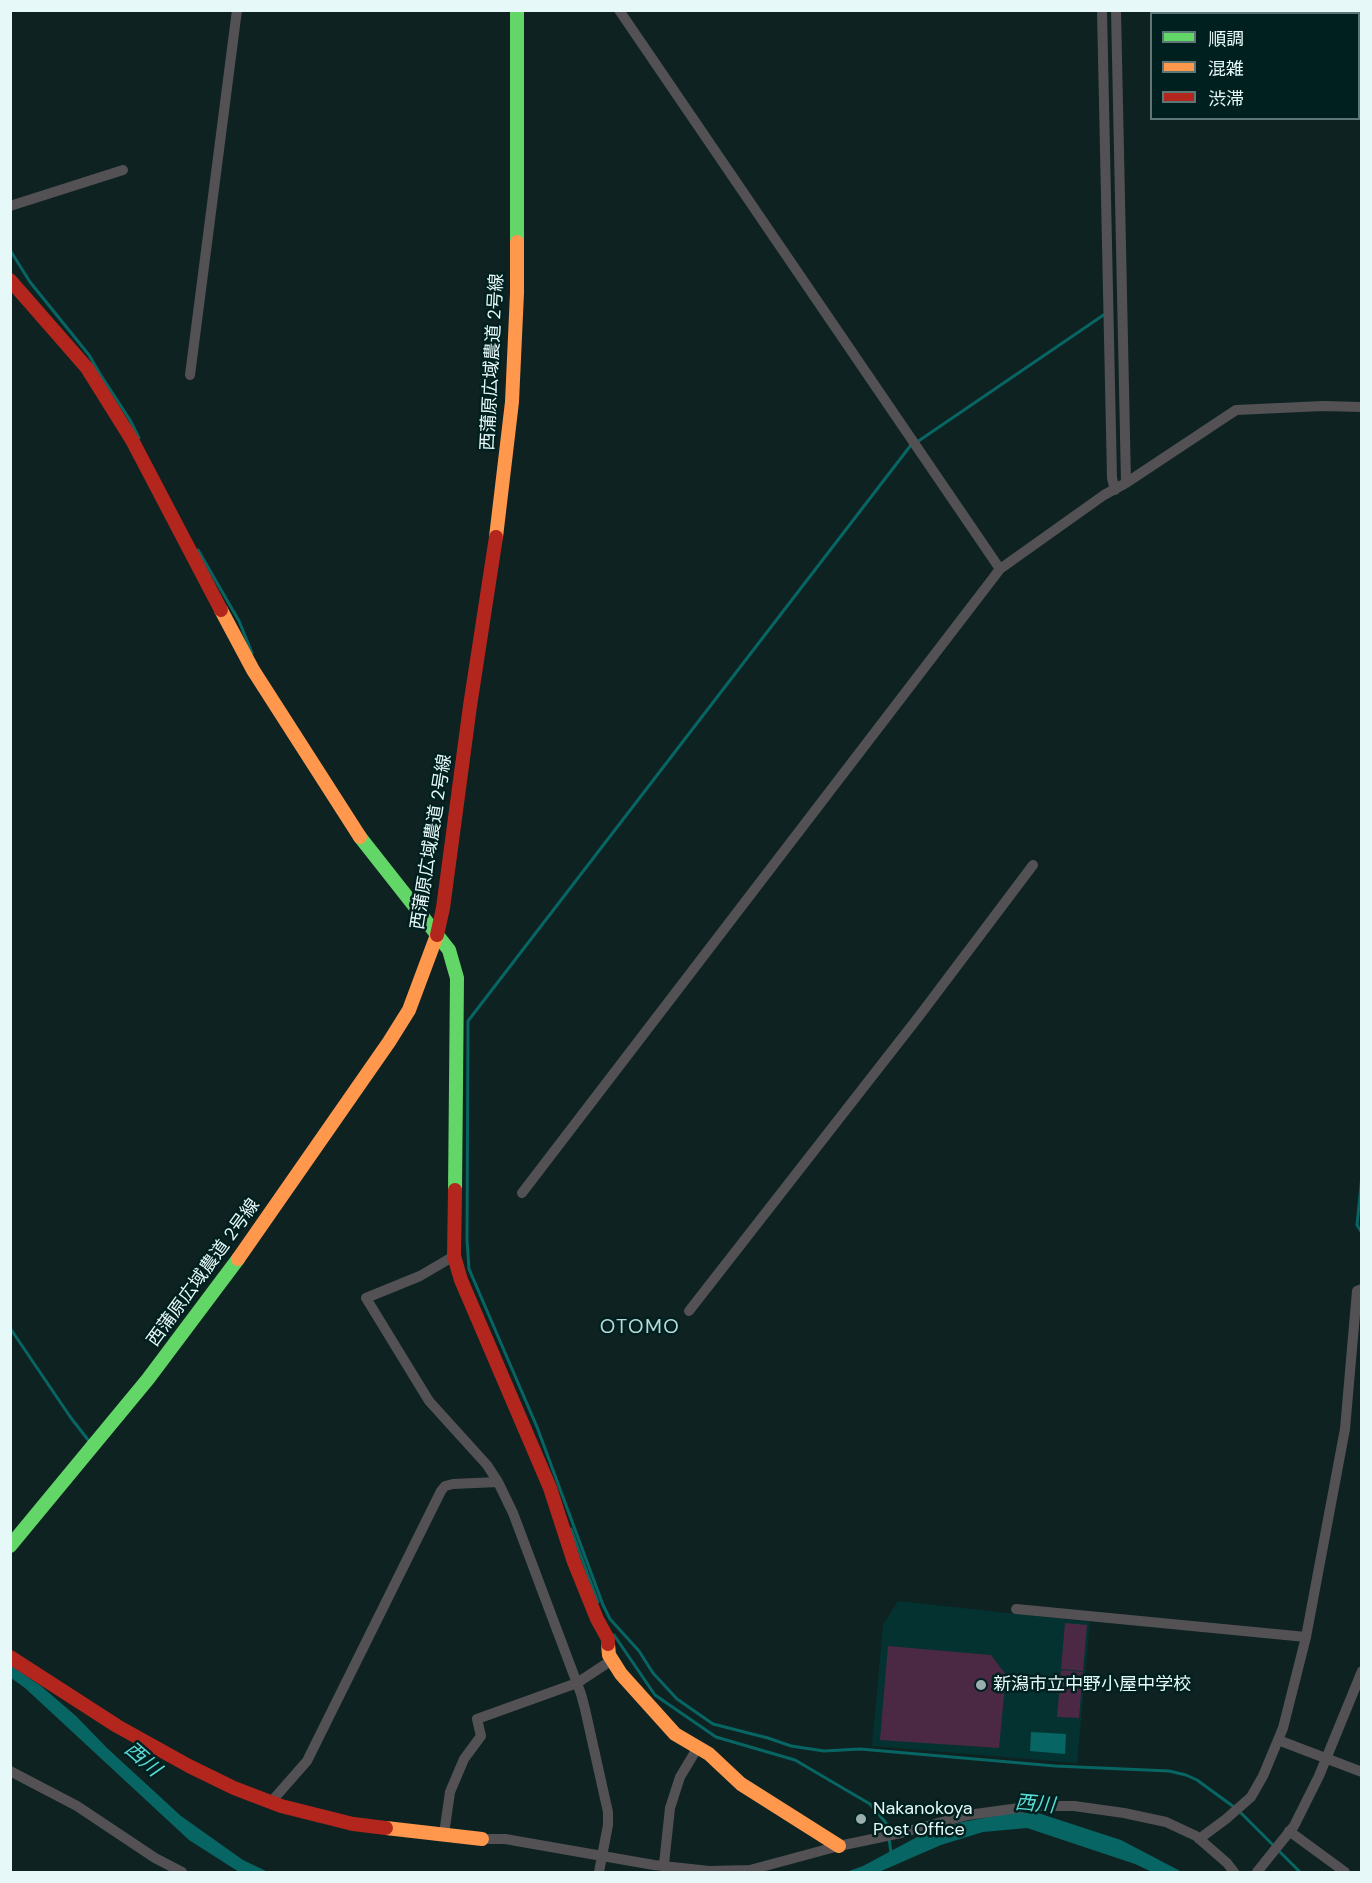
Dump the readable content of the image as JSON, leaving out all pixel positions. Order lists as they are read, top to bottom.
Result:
{
  "streets": {
    "street": ["西蒲原広域農道 2号線"]
  },
  "districts": ["OTOMO"],
  "water": ["西川"],
  "places": ["新潟市立中野小屋中学校", "Nakanokoya Post Office"],
  "legend": ["順調", "混雑", "渋滞"]
}
